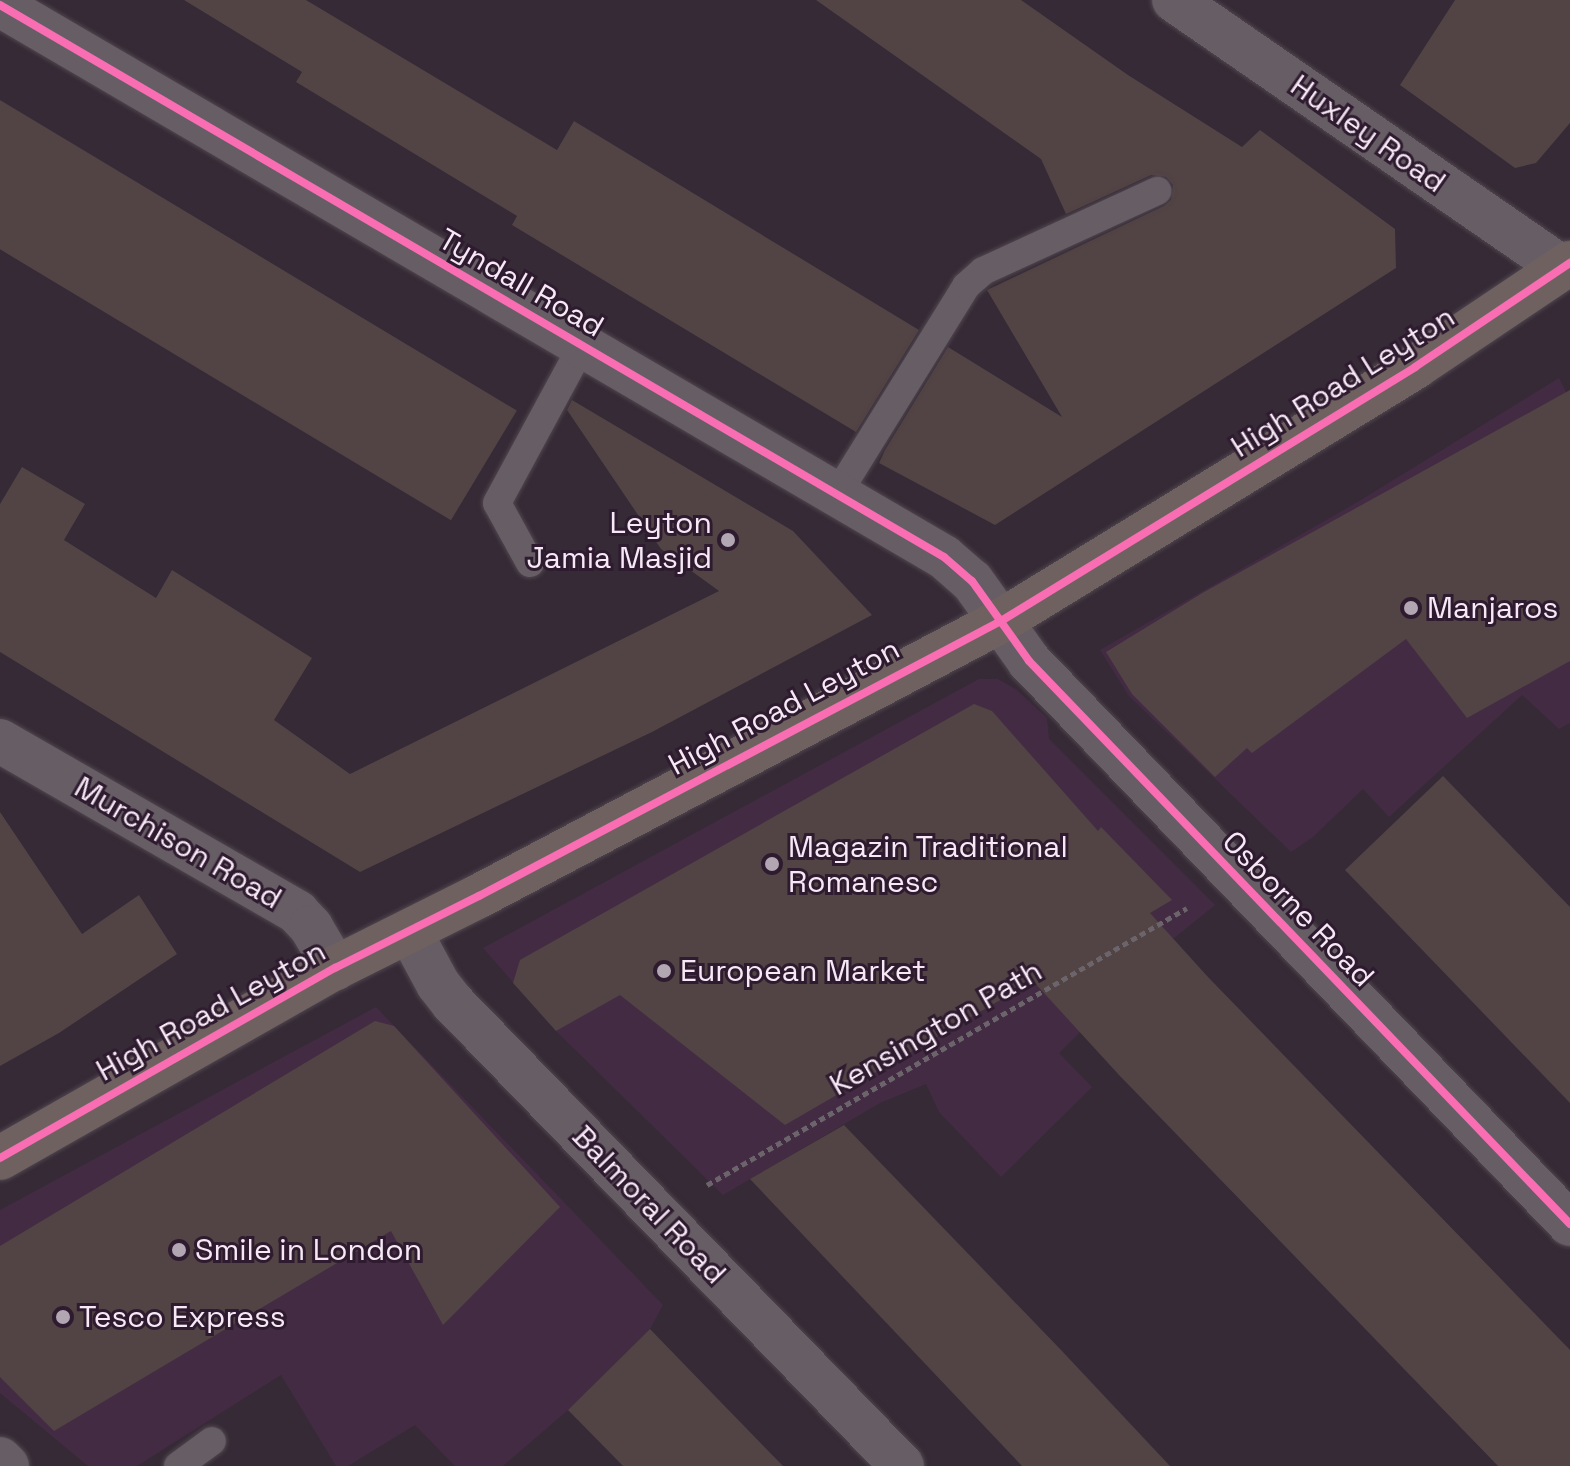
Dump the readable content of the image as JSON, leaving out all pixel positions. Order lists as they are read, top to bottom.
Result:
{
  "streets": {
    "main road": ["High Road Leyton"],
    "street": [
      "Huxley Road",
      "Tyndall Road",
      "Murchison Road",
      "Osborne Road",
      "Balmoral Road"
    ],
    "path": ["Kensington Path"]
  },
  "crossings": [
    ["Huxley Road", "High Road Leyton"],
    ["Tyndall Road", "High Road Leyton"],
    ["Tyndall Road", "Osborne Road"],
    ["High Road Leyton", "Murchison Road"],
    ["High Road Leyton", "Osborne Road"],
    ["High Road Leyton", "Balmoral Road"],
    ["Osborne Road", "Kensington Path"],
    ["Kensington Path", "Balmoral Road"]
  ],
  "places": [
    "Leyton Jamia Masjid",
    "Manjaros",
    "Magazin Traditional Romanesc",
    "European Market",
    "Smile in London",
    "Tesco Express"
  ]
}
